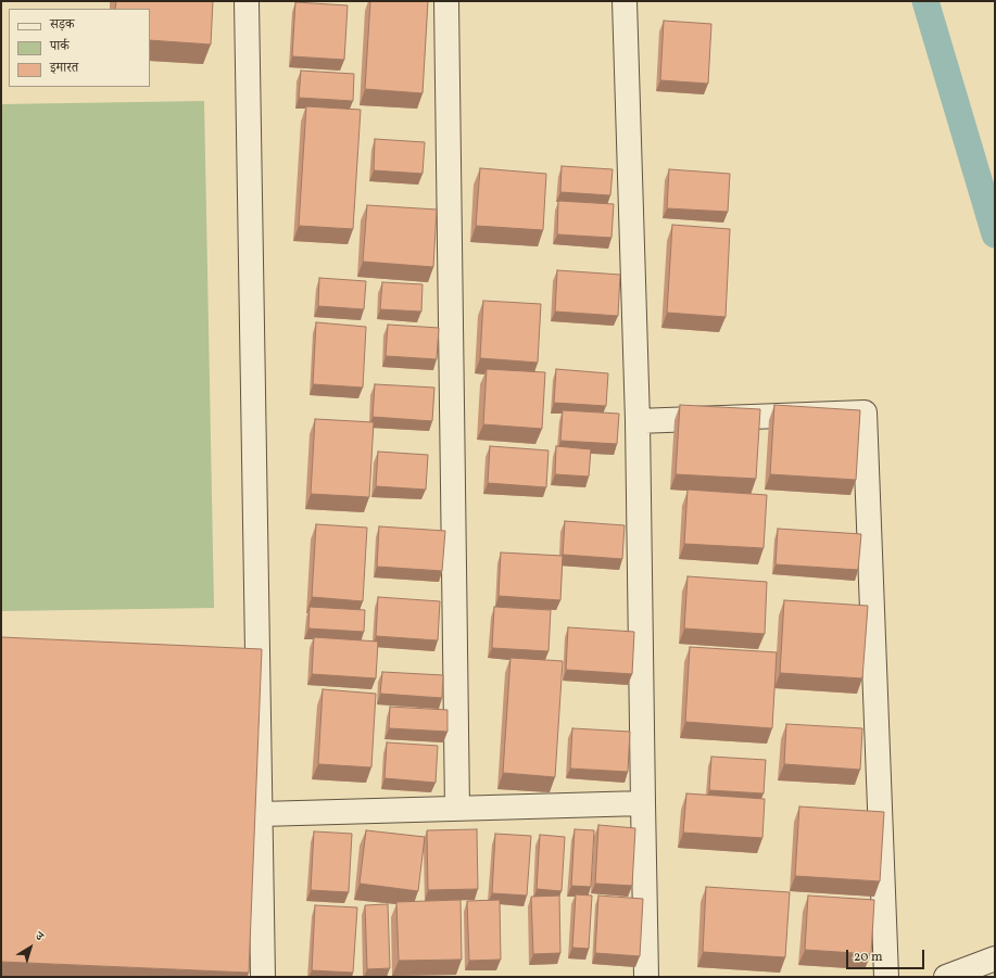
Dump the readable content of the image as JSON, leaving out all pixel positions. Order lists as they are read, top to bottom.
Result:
{
  "legend": ["सड़क", "पार्क", "इमारत"],
  "scale_bar": "20 m",
  "north": "top right"
}
